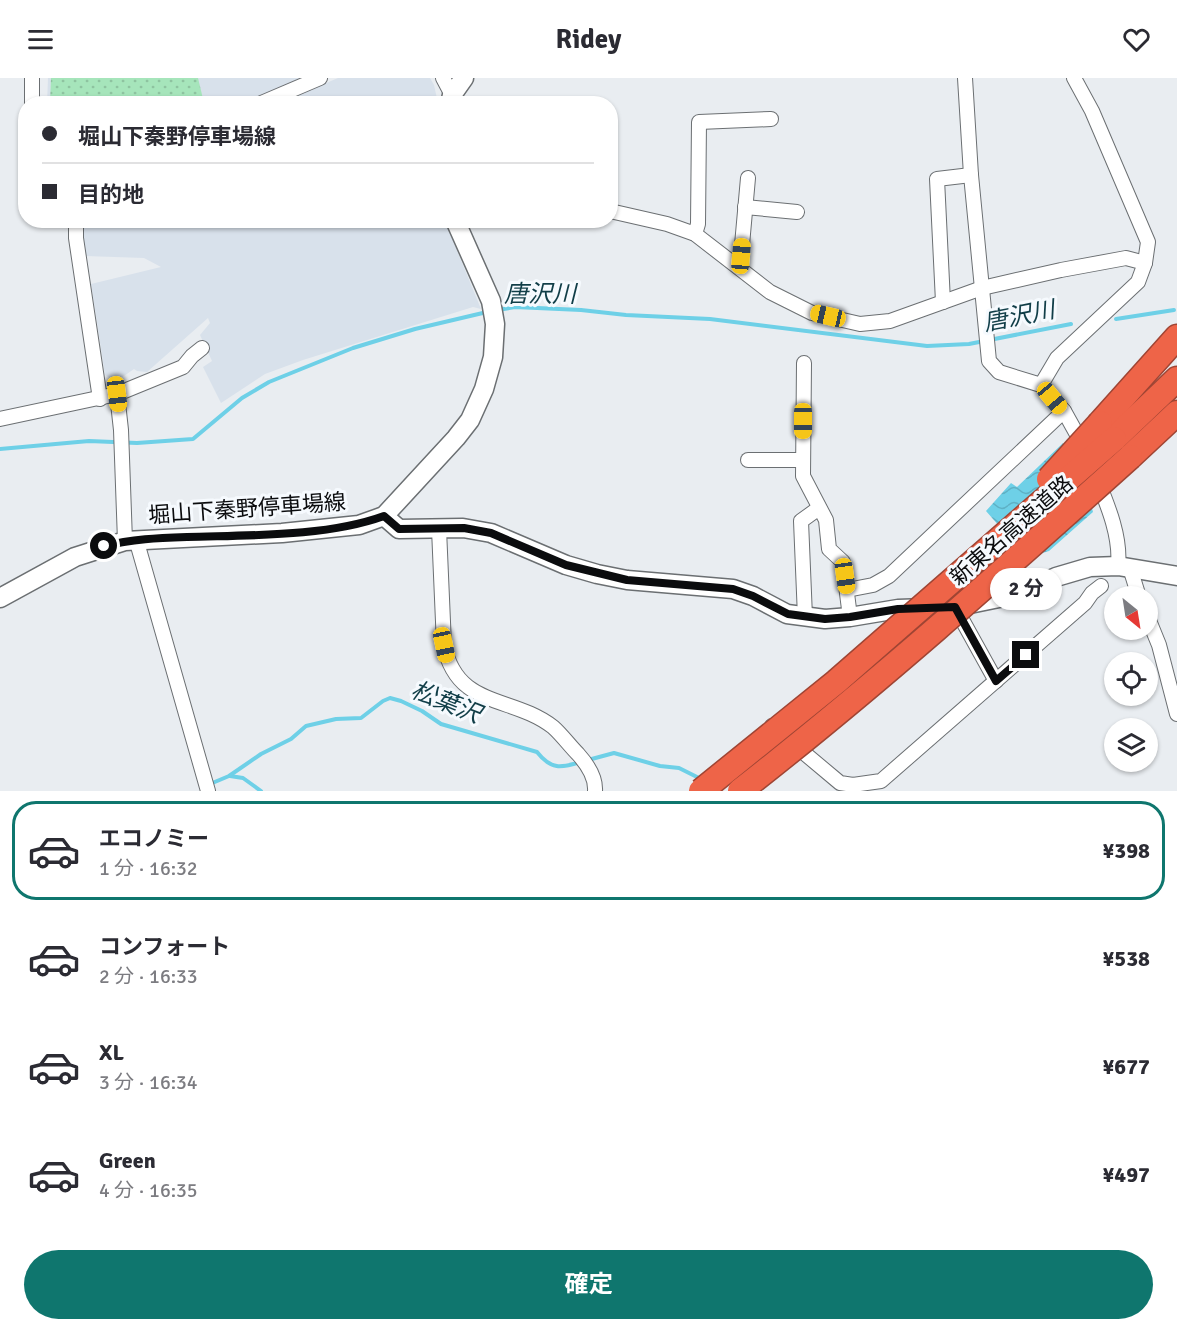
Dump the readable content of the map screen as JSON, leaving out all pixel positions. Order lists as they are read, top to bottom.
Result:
{
  "streets": {
    "highway": ["新東名高速道路"],
    "street": ["堀山下秦野停車場線"]
  },
  "water": ["唐沢川", "松葉沢"],
  "north": "bottom right",
  "page": {
    "header": "Ridey",
    "banner": ["堀山下秦野停車場線", "目的地"],
    "bubble": "2 分",
    "list": [
      {
        "name": "エコノミー",
        "note": "1 分 · 16:32",
        "value": "¥398"
      },
      {
        "name": "コンフォート",
        "note": "2 分 · 16:33",
        "value": "¥538"
      },
      {
        "name": "XL",
        "note": "3 分 · 16:34",
        "value": "¥677"
      },
      {
        "name": "Green",
        "note": "4 分 · 16:35",
        "value": "¥497"
      }
    ],
    "buttons": "確定"
  }
}
